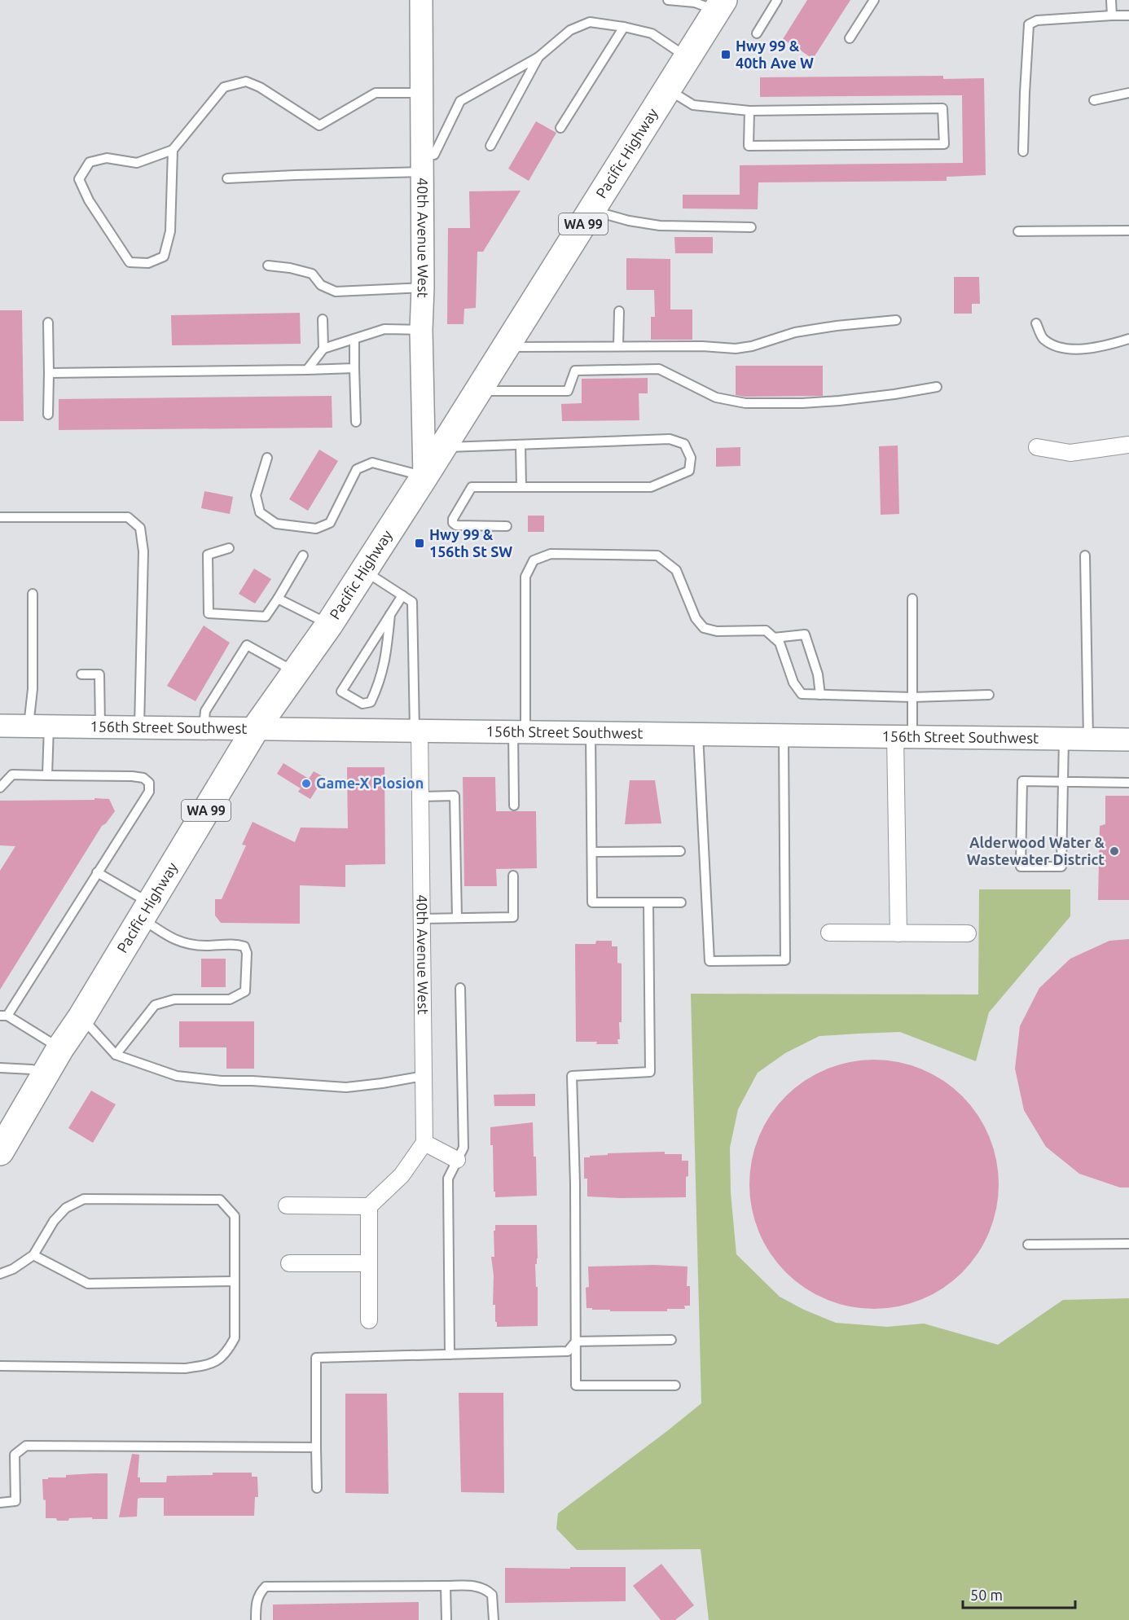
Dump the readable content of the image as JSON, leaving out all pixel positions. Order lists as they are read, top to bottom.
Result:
{
  "streets": {
    "highway": ["Pacific Highway", "WA 99"],
    "street": ["40th Avenue West", "156th Street Southwest"]
  },
  "crossings": [
    ["Pacific Highway", "40th Avenue West"],
    ["Pacific Highway", "156th Street Southwest"],
    ["40th Avenue West", "156th Street Southwest"]
  ],
  "places": {
    "transit": ["Hwy 99 & 40th Ave W", "Hwy 99 & 156th St SW"],
    "other": ["Game-X Plosion", "Alderwood Water & Wastewater District"]
  },
  "scale_bar": "50 m"
}
